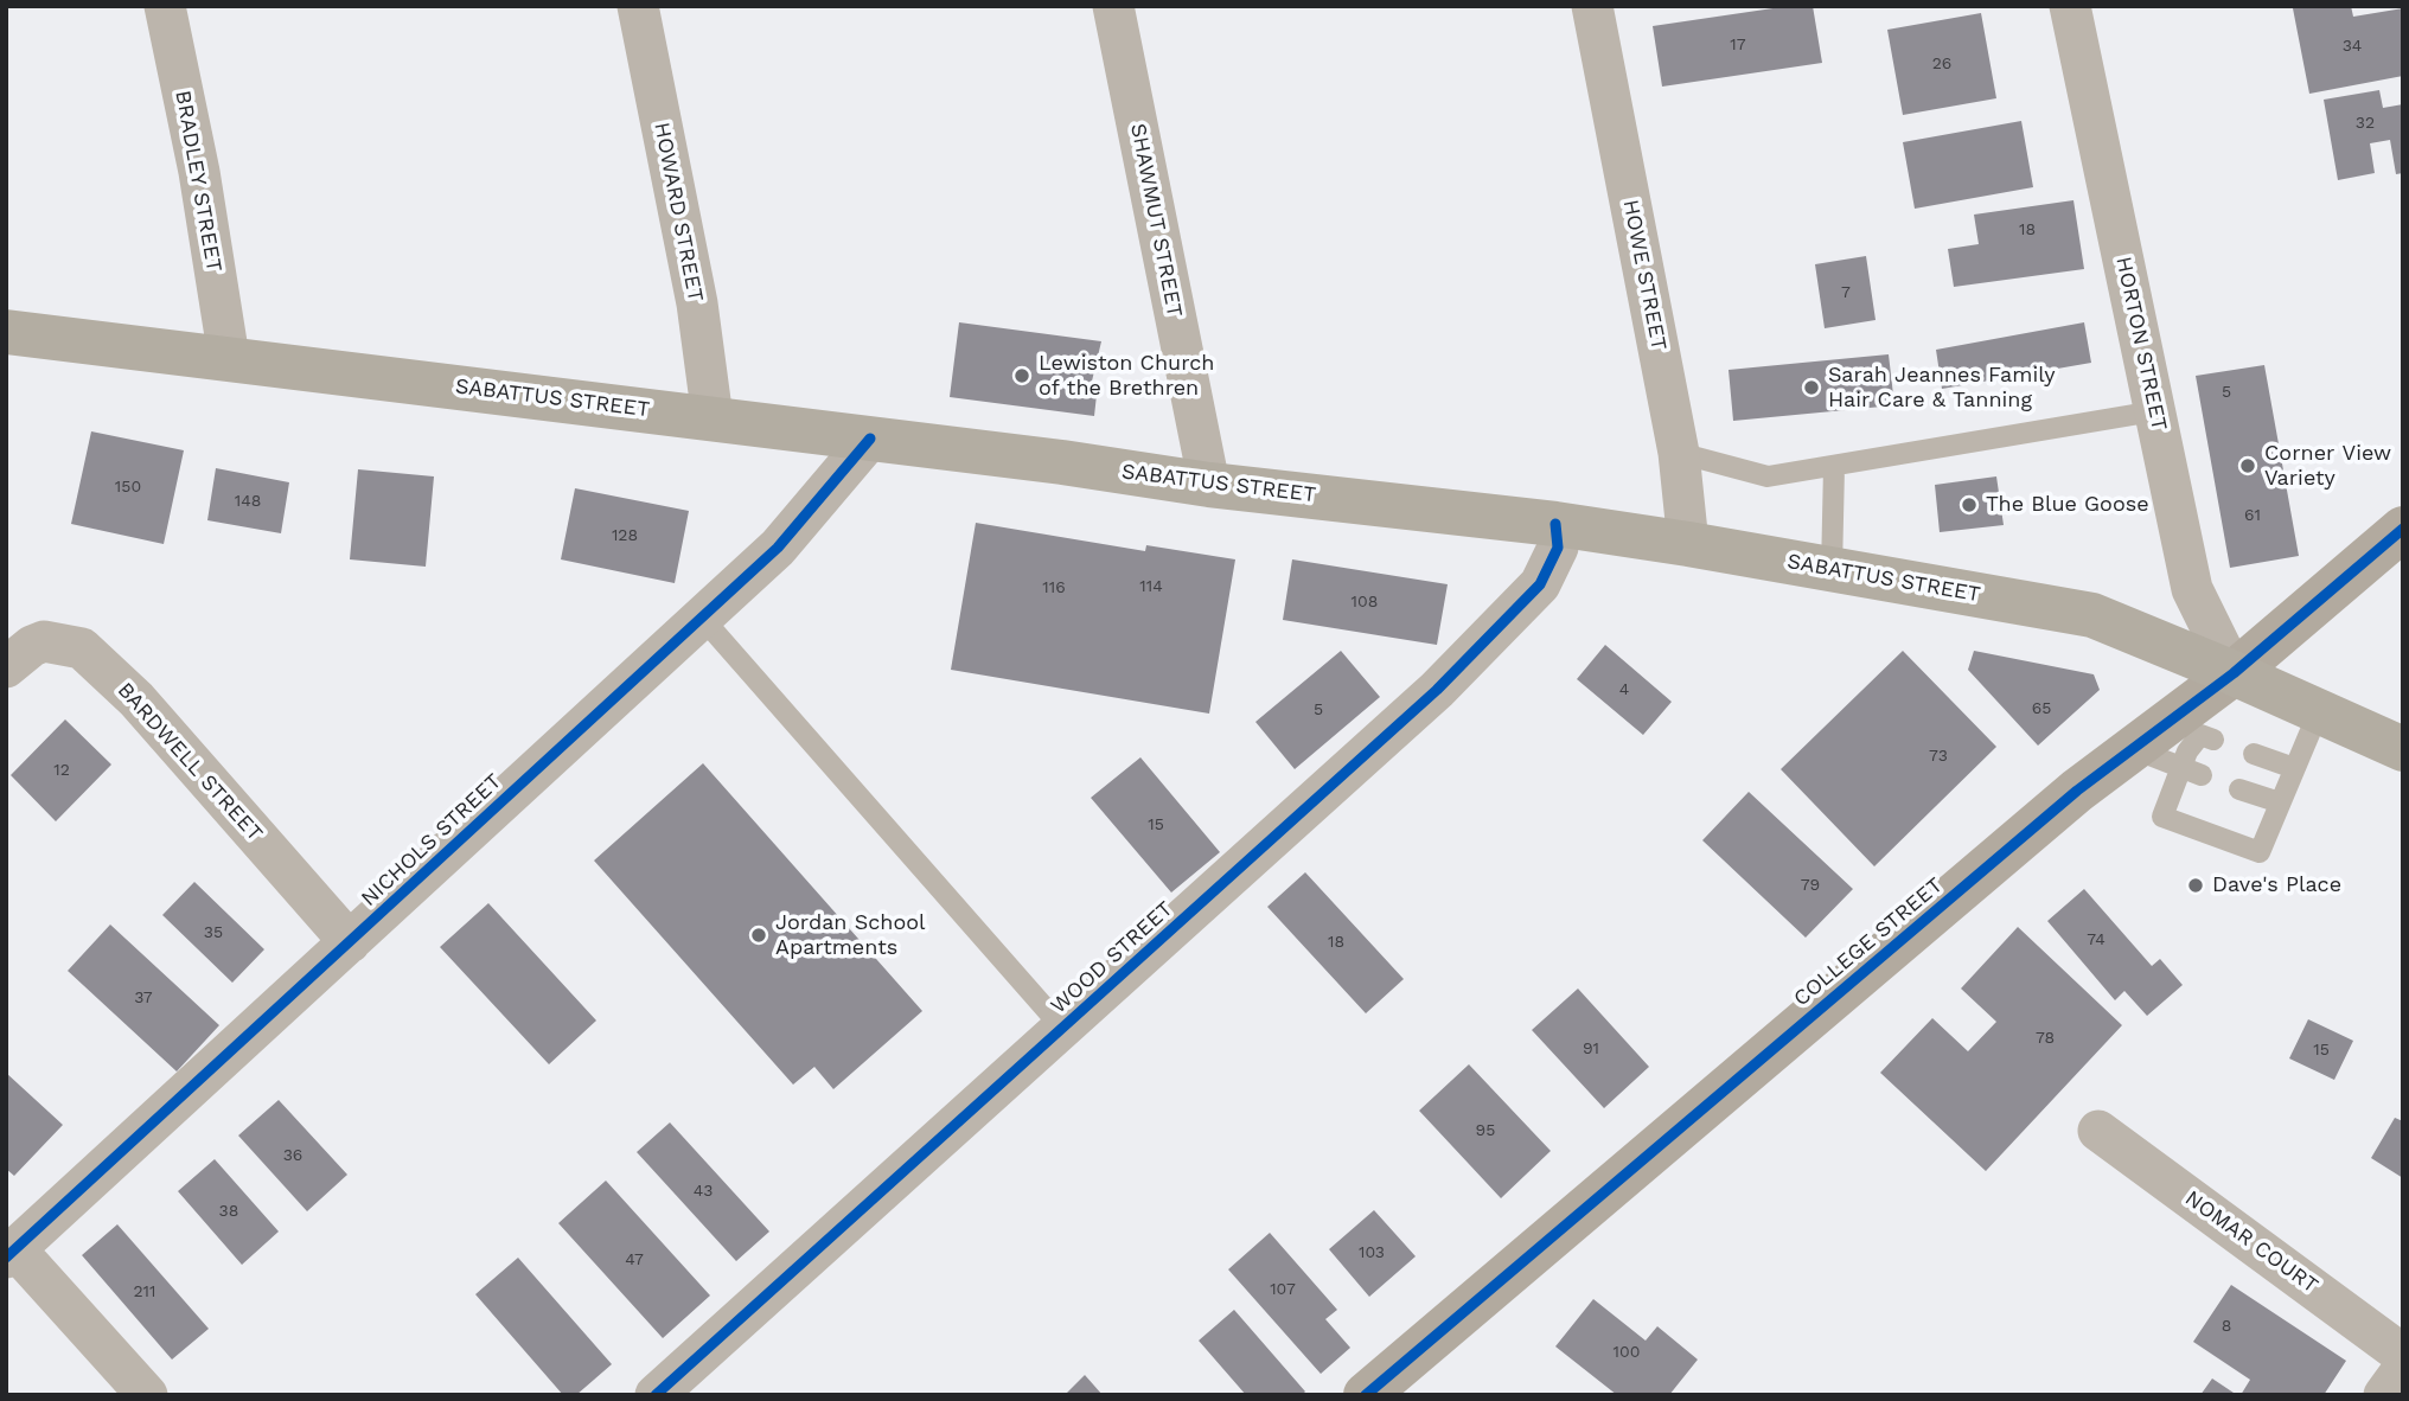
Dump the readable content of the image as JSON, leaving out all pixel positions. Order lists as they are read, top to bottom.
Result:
{
  "streets": {
    "main road": ["SABATTUS STREET", "COLLEGE STREET"],
    "street": [
      "BRADLEY STREET",
      "HOWARD STREET",
      "SHAWMUT STREET",
      "HOWE STREET",
      "HORTON STREET",
      "BARDWELL STREET",
      "NICHOLS STREET",
      "WOOD STREET",
      "NOMAR COURT"
    ]
  },
  "crossings": [
    ["BRADLEY STREET", "SABATTUS STREET"],
    ["HOWARD STREET", "SABATTUS STREET"],
    ["SHAWMUT STREET", "SABATTUS STREET"],
    ["HOWE STREET", "SABATTUS STREET"],
    ["HORTON STREET", "SABATTUS STREET"],
    ["HORTON STREET", "COLLEGE STREET"],
    ["SABATTUS STREET", "NICHOLS STREET"],
    ["SABATTUS STREET", "COLLEGE STREET"],
    ["SABATTUS STREET", "WOOD STREET"],
    ["BARDWELL STREET", "NICHOLS STREET"]
  ],
  "places": [
    "Lewiston Church of the Brethren",
    "Sarah Jeannes Family Hair Care & Tanning",
    "Corner View Variety",
    "The Blue Goose",
    "Dave's Place",
    "Jordan School Apartments"
  ],
  "house_numbers": [
    "17",
    "34",
    "26",
    "32",
    "18",
    "7",
    "5",
    "150",
    "148",
    "61",
    "128",
    "114",
    "116",
    "108",
    "4",
    "65",
    "5",
    "73",
    "12",
    "15",
    "79",
    "35",
    "74",
    "18",
    "37",
    "78",
    "91",
    "15",
    "95",
    "36",
    "43",
    "38",
    "103",
    "47",
    "107",
    "211",
    "8",
    "100"
  ]
}
